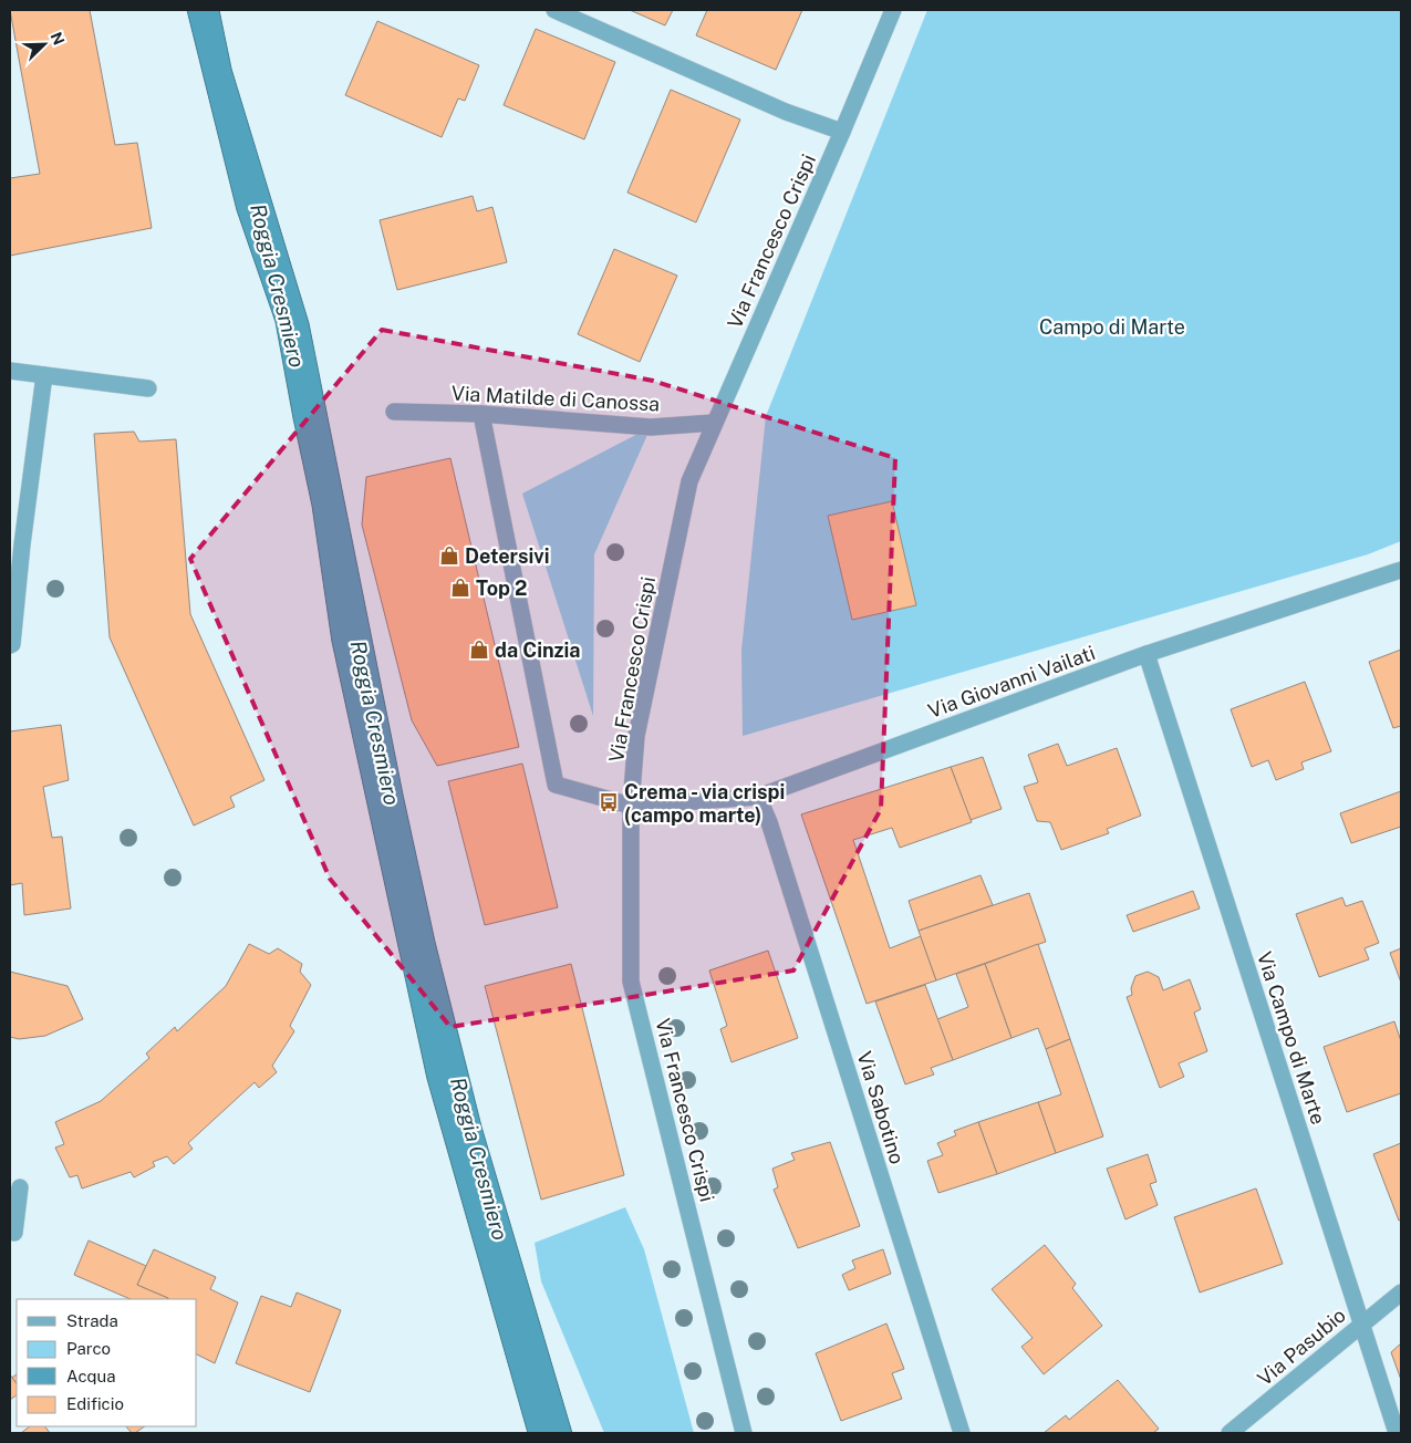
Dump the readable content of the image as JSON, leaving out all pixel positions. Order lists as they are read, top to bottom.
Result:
{
  "streets": {
    "street": [
      "Via Francesco Crispi",
      "Via Matilde di Canossa",
      "Via Giovanni Vailati",
      "Via Campo di Marte",
      "Via Sabotino",
      "Via Pasubio"
    ]
  },
  "crossings": [
    ["Via Francesco Crispi", "Via Matilde di Canossa"],
    ["Via Francesco Crispi", "Via Giovanni Vailati"],
    ["Via Matilde di Canossa", "Via Giovanni Vailati"],
    ["Via Giovanni Vailati", "Via Campo di Marte"],
    ["Via Giovanni Vailati", "Via Sabotino"],
    ["Via Campo di Marte", "Via Pasubio"]
  ],
  "water": ["Roggia Cresmiero"],
  "parks": ["Campo di Marte"],
  "places": {
    "shop": ["Detersivi", "Top 2", "da Cinzia"],
    "bus stop": ["Crema - via crispi (campo marte)"]
  },
  "legend": [
    "Strada",
    "Parco",
    "Acqua",
    "Edificio"
  ],
  "north": "top right"
}
